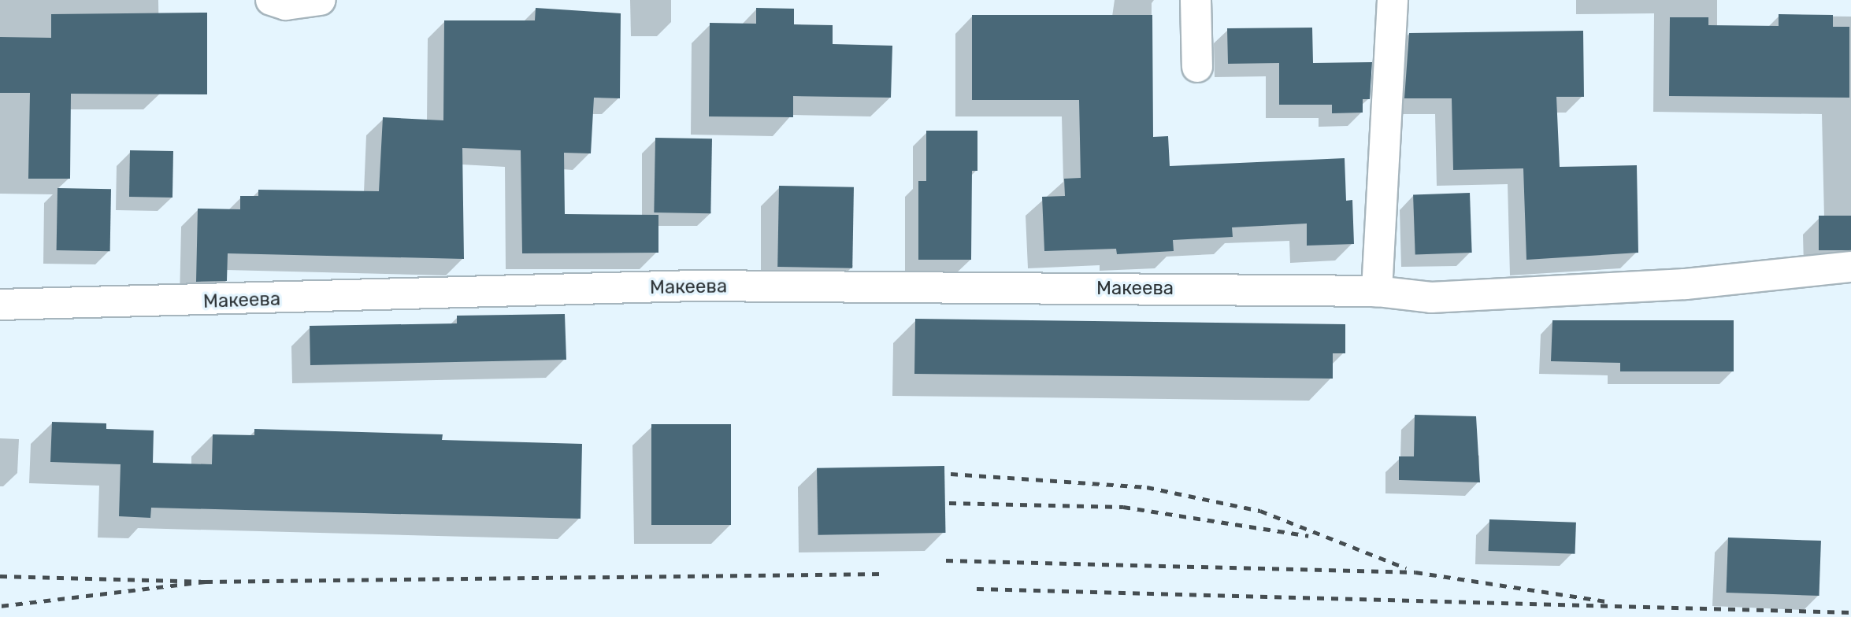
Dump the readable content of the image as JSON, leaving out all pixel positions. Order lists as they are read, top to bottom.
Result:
{
  "streets": {
    "street": ["Макеева"]
  }
}
